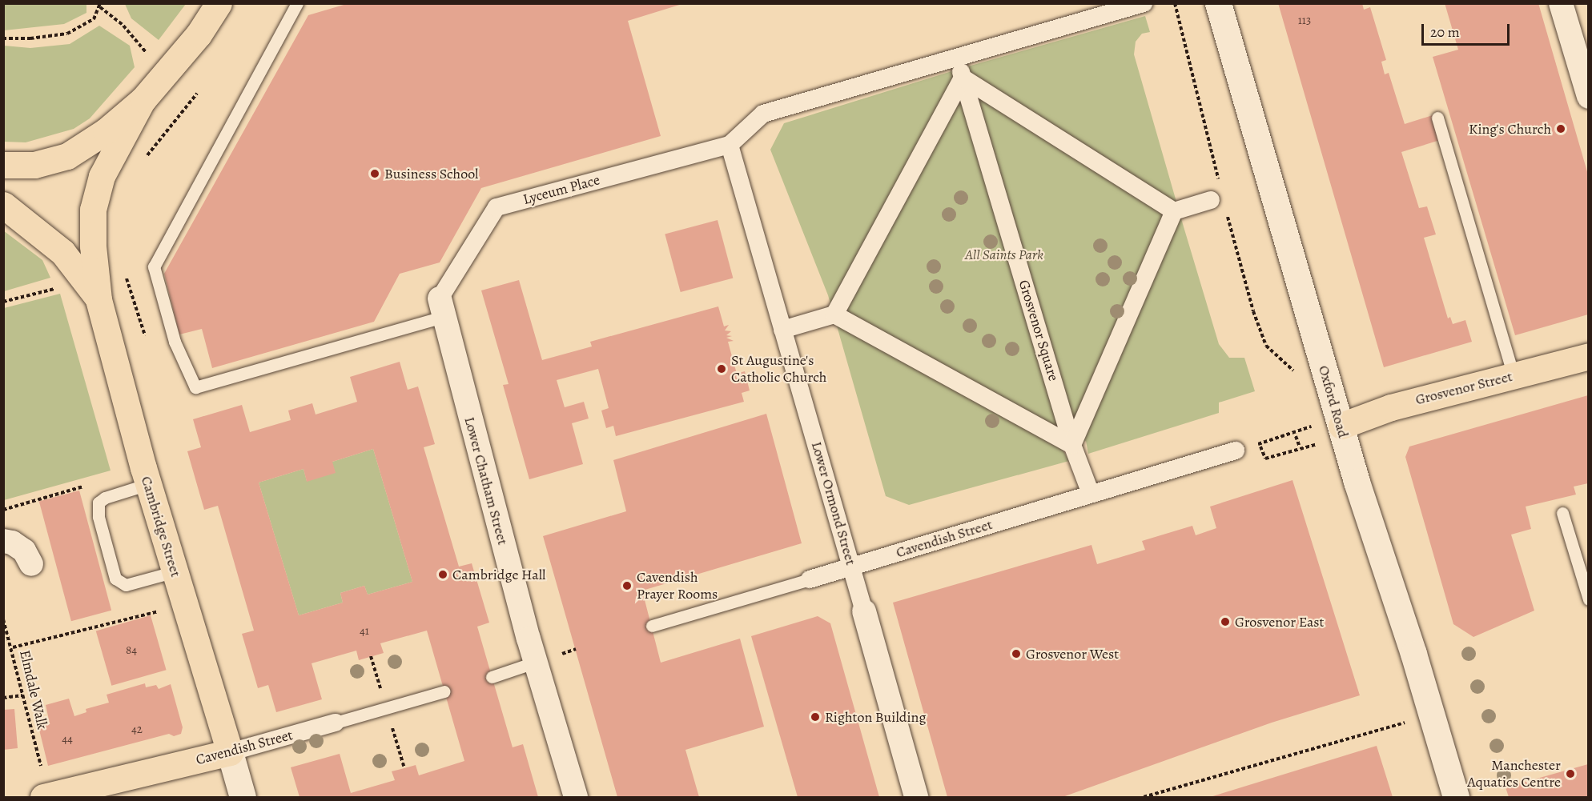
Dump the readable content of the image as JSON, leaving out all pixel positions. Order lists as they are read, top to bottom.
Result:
{
  "streets": {
    "main road": [
      "Grosvenor Street",
      "Oxford Road",
      "Cambridge Street",
      "Cavendish Street"
    ],
    "street": [
      "Lyceum Place",
      "Grosvenor Square",
      "Lower Chatham Street",
      "Lower Ormond Street"
    ],
    "path": ["Elmdale Walk"]
  },
  "crossings": [
    ["Lyceum Place", "Lower Chatham Street"],
    ["Lyceum Place", "Lower Ormond Street"],
    ["Grosvenor Square", "Cavendish Street"],
    ["Grosvenor Street", "Oxford Road"],
    ["Lower Ormond Street", "Cavendish Street"],
    ["Cambridge Street", "Cavendish Street"]
  ],
  "parks": ["All Saints Park"],
  "places": [
    "King's Church",
    "Business School",
    "St Augustine's Catholic Church",
    "Cambridge Hall",
    "Cavendish Prayer Rooms",
    "Grosvenor East",
    "Grosvenor West",
    "Righton Building",
    "Manchester Aquatics Centre"
  ],
  "house_numbers": [
    "113",
    "41",
    "84",
    "42",
    "44"
  ],
  "scale_bar": "20 m"
}
